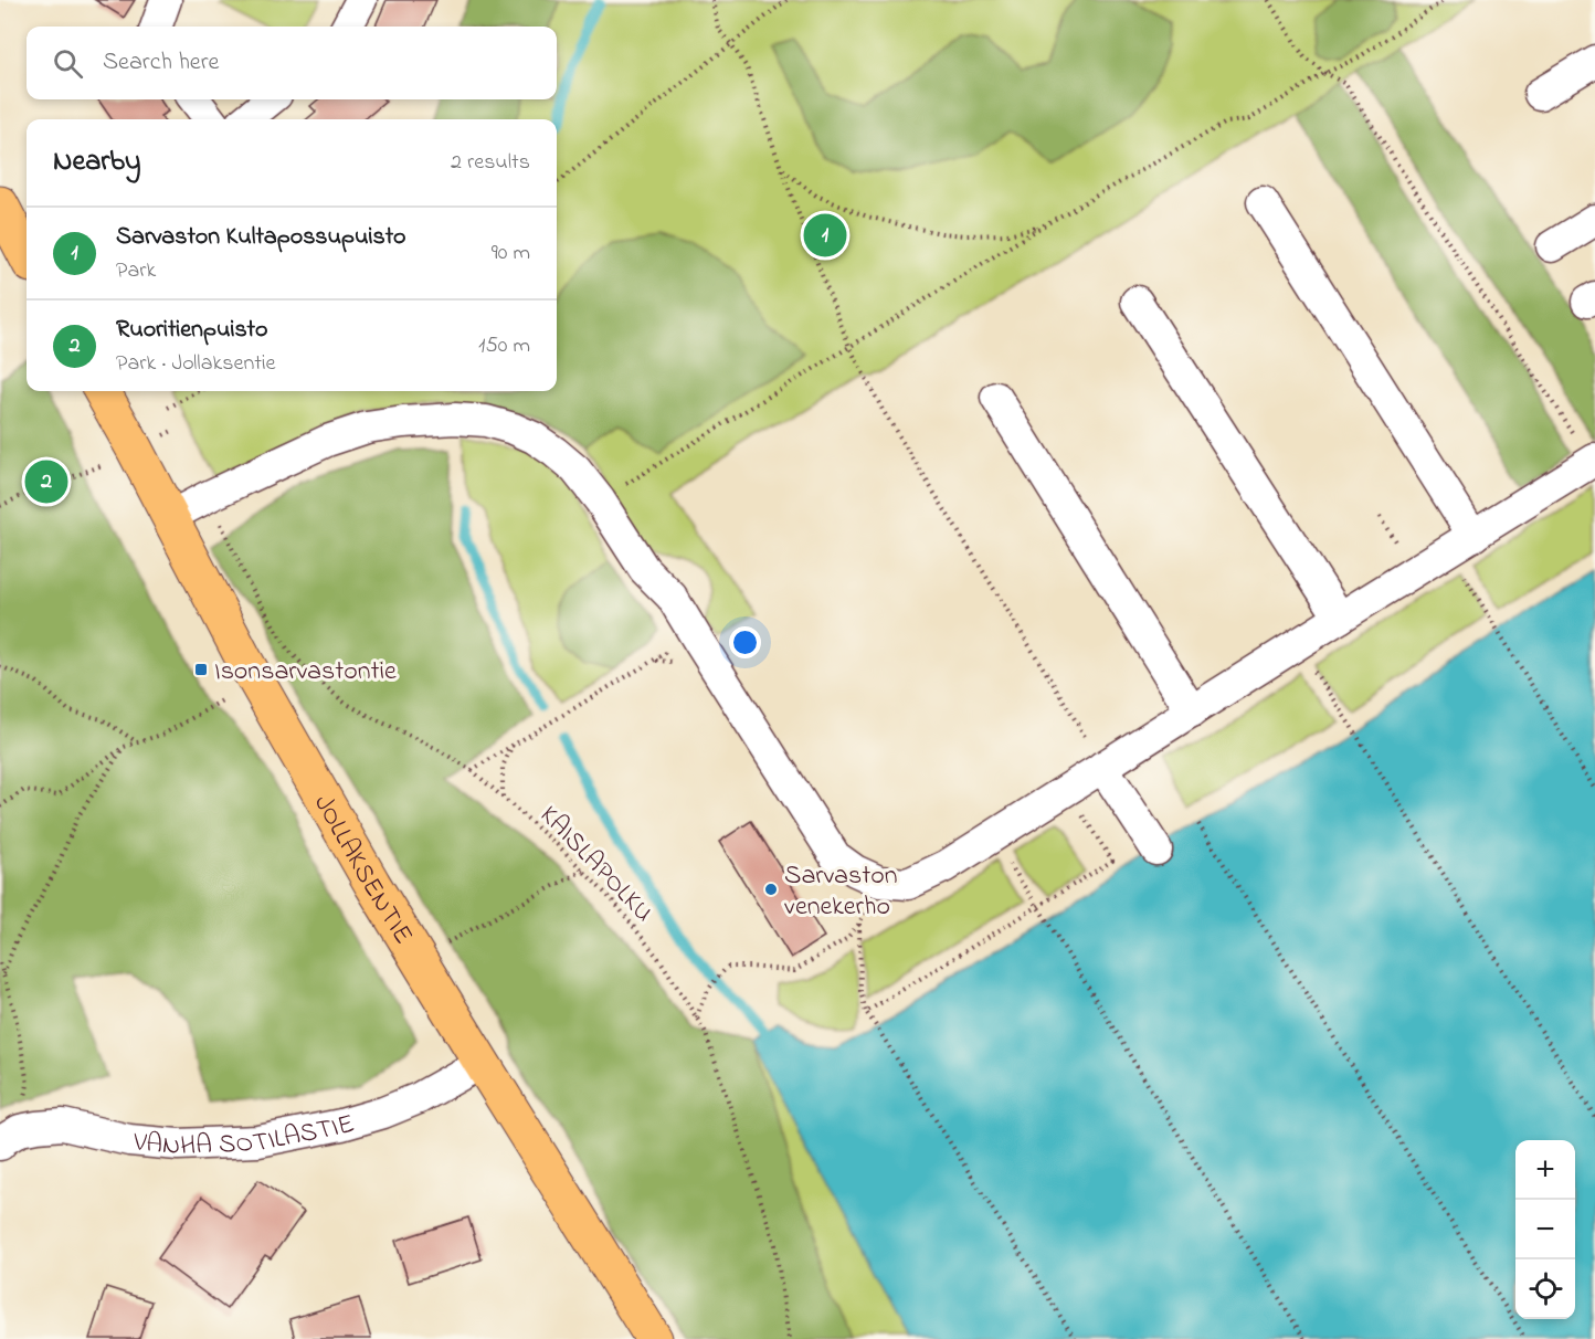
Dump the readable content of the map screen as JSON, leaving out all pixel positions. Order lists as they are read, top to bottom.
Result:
{
  "streets": {
    "main road": ["JOLLAKSENTIE"],
    "street": ["VANHA SOTILASTIE"],
    "path": ["KAISLAPOLKU"]
  },
  "crossings": [
    ["JOLLAKSENTIE", "VANHA SOTILASTIE"]
  ],
  "places": {
    "transit": ["Isonsarvastontie"],
    "other": ["Sarvaston venekerho"]
  },
  "page": {
    "search": "Search here",
    "heading": ["Nearby", "2 results"],
    "list": [
      {
        "mark": "1",
        "name": "Sarvaston Kultapossupuisto",
        "note": "Park",
        "value": "90 m"
      },
      {
        "mark": "2",
        "name": "Ruoritienpuisto",
        "note": "Park · Jollaksentie",
        "value": "150 m"
      }
    ],
    "pins": ["1", "2"],
    "map_buttons": ["+", "−"]
  }
}
